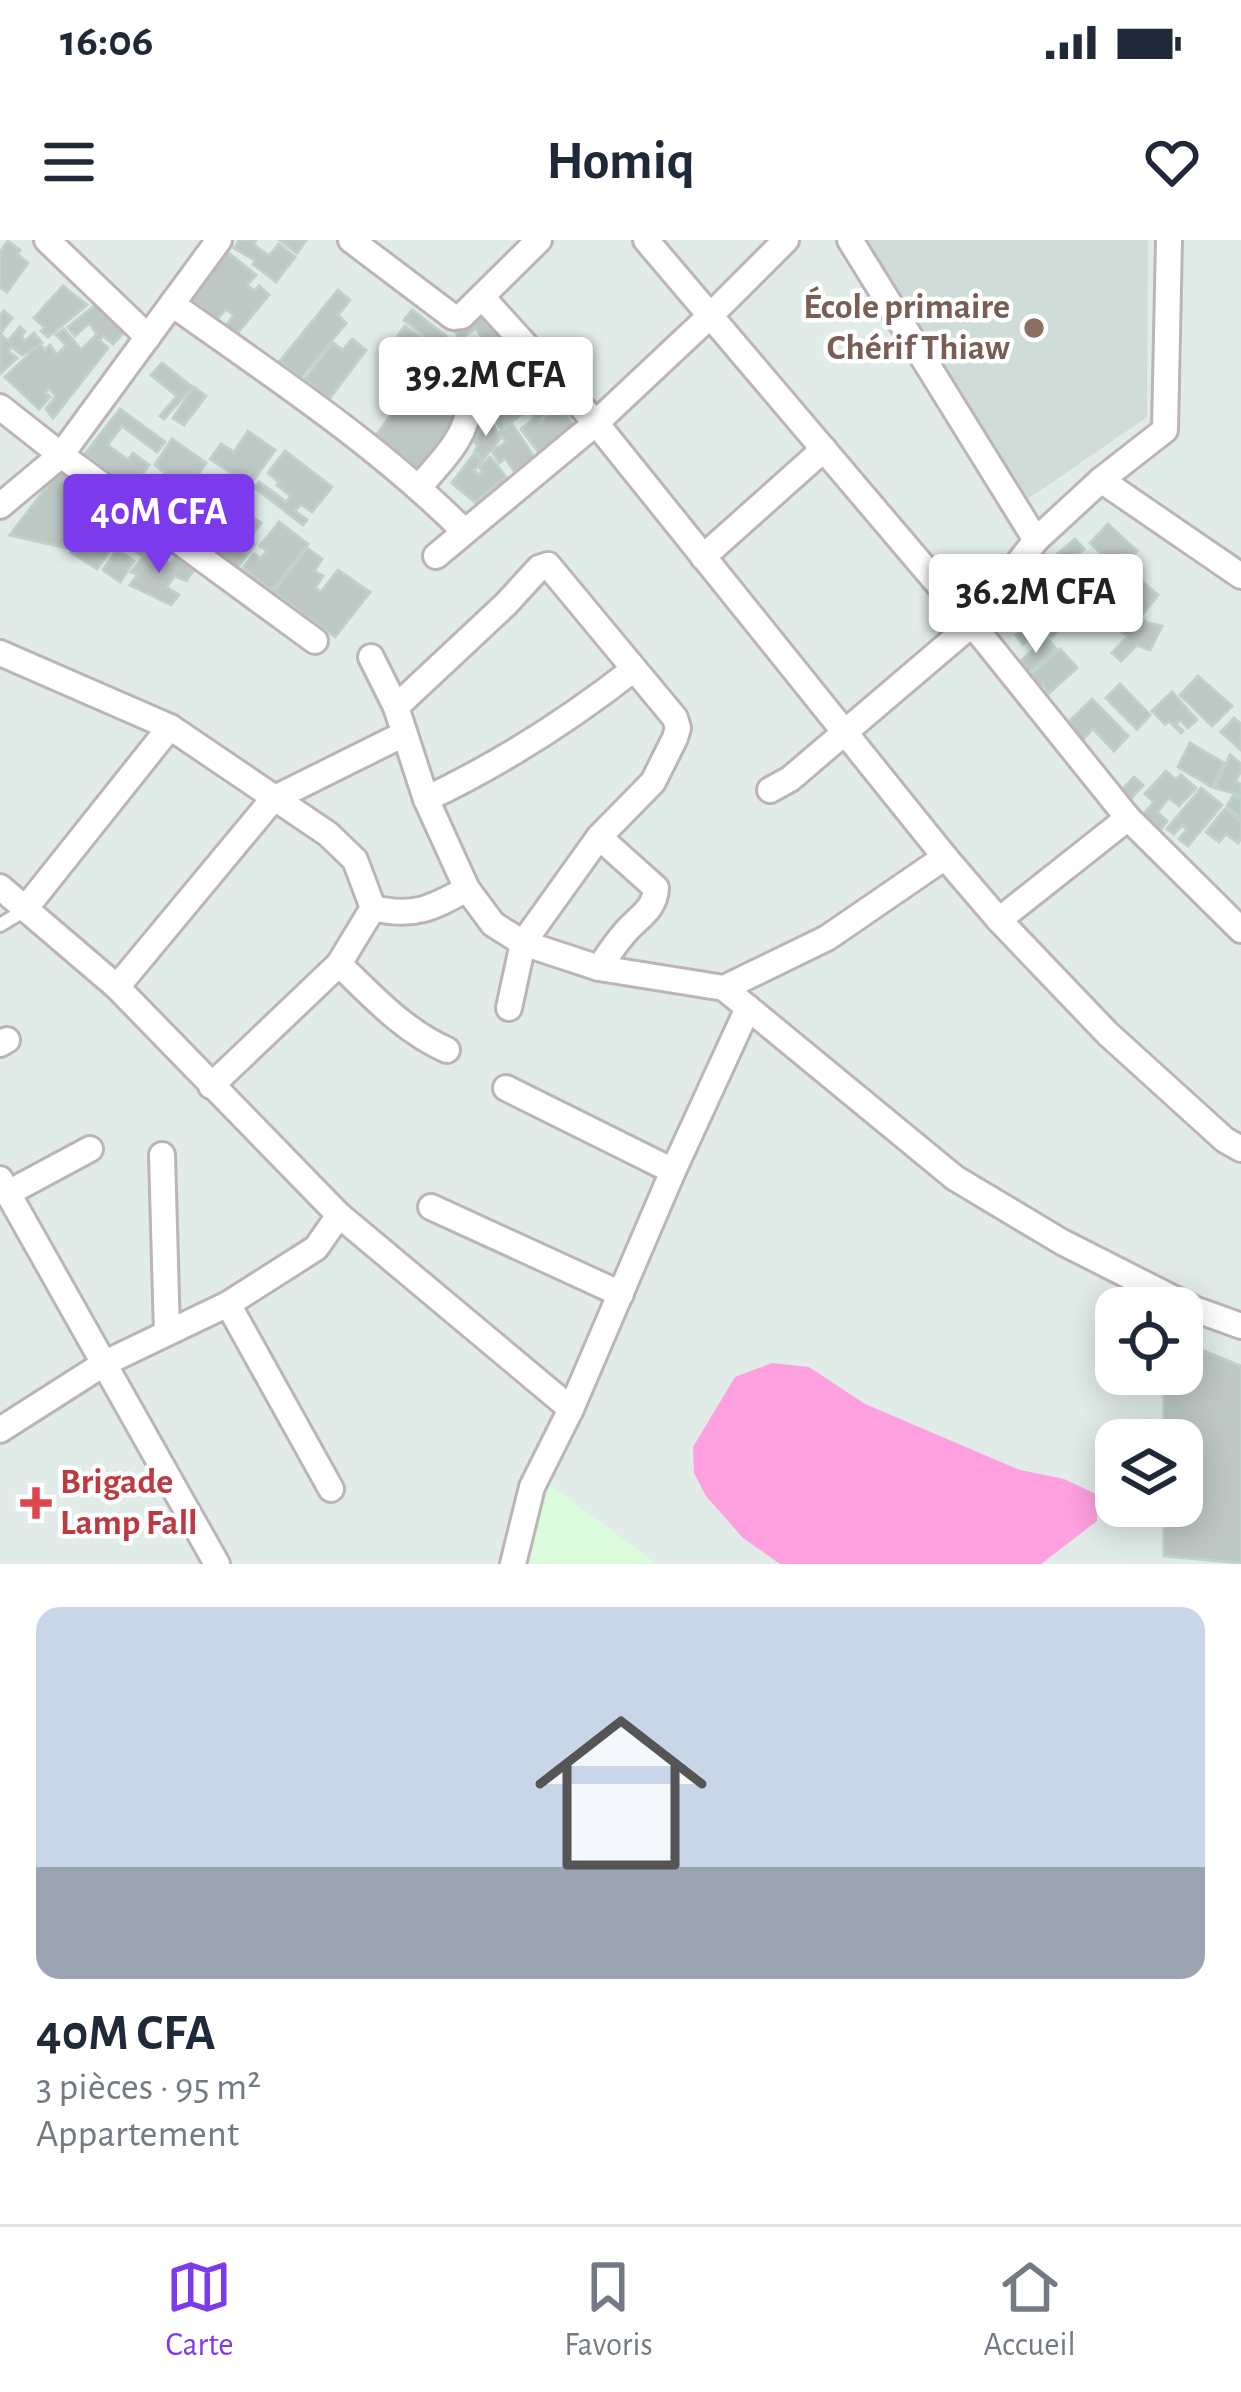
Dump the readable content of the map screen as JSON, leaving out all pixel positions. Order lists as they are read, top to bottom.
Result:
{
  "places": {
    "other": ["École primaire Chérif Thiaw"],
    "health": ["Brigade Lamp Fall"]
  },
  "page": {
    "status": "16:06",
    "header": "Homiq",
    "price": ["39.2M CFA", "40M CFA", "36.2M CFA"],
    "list": [
      {
        "name": "40M CFA",
        "note": "3 pièces · 95 m² · Appartement"
      }
    ],
    "tabs": ["Carte", "Favoris", "Accueil"]
  }
}
